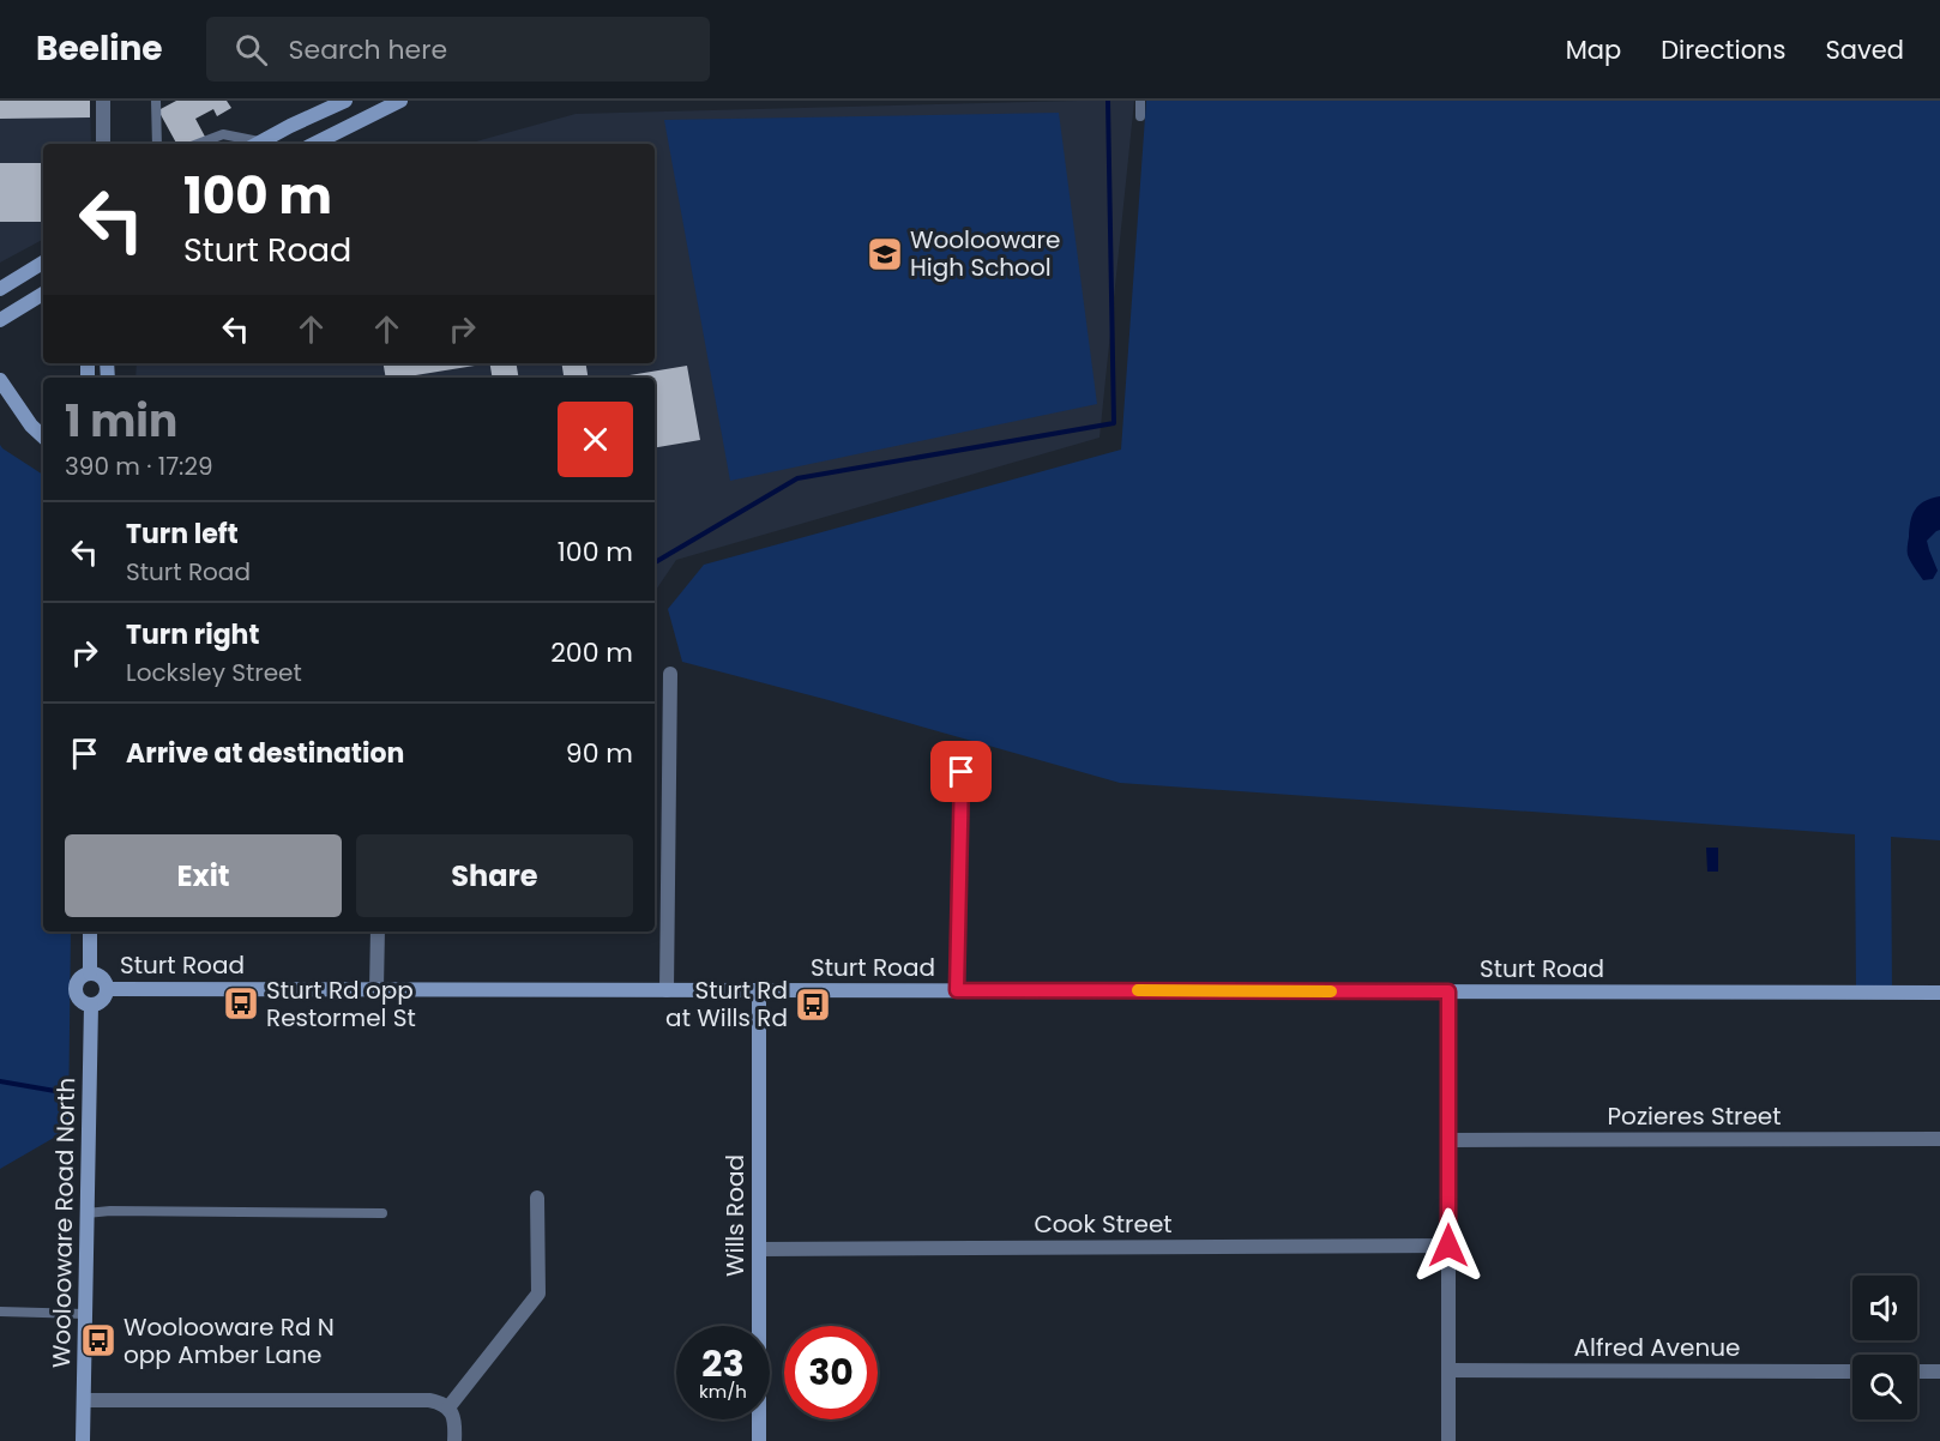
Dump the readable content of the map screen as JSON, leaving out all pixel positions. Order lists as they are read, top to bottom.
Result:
{
  "streets": {
    "street": [
      "Sturt Road",
      "Pozieres Street",
      "Wills Road",
      "Woolooware Road North",
      "Cook Street",
      "Alfred Avenue"
    ]
  },
  "crossings": [
    ["Sturt Road", "Wills Road"],
    ["Sturt Road", "Woolooware Road North"],
    ["Wills Road", "Cook Street"]
  ],
  "places": {
    "school or university": ["Woolooware High School"],
    "bus stop": ["Sturt Rd opp Restormel St", "Sturt Rd at Wills Rd", "Woolooware Rd N opp Amber Lane"]
  },
  "page": {
    "header": "Beeline",
    "search": "Search here",
    "nav": ["Map", "Directions", "Saved"],
    "turn": ["100 m", "Sturt Road"],
    "heading": ["1 min", "390 m · 17:29"],
    "list": [
      {
        "name": "Turn left",
        "note": "Sturt Road",
        "value": "100 m"
      },
      {
        "name": "Turn right",
        "note": "Locksley Street",
        "value": "200 m"
      },
      {
        "name": "Arrive at destination",
        "value": "90 m"
      }
    ],
    "buttons": ["Exit", "Share"],
    "speed": "23 km/h",
    "limit": "30"
  }
}
